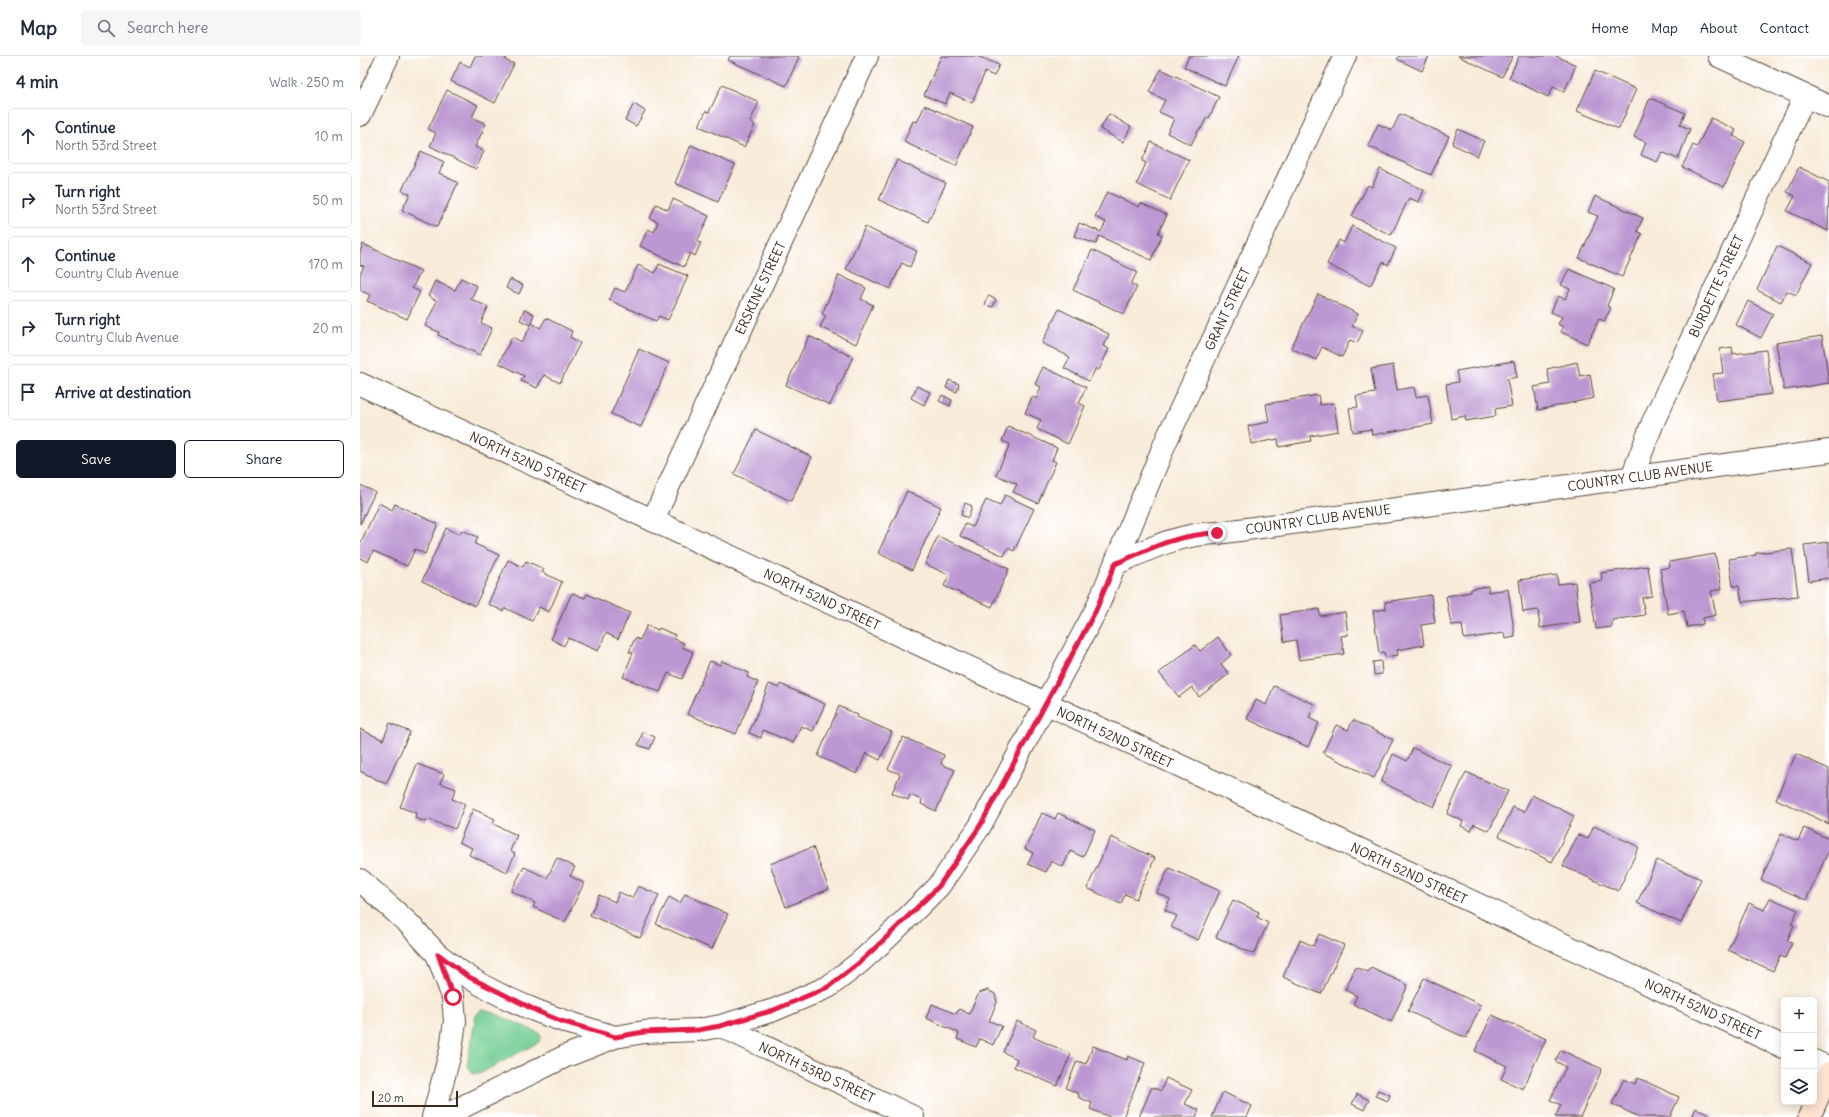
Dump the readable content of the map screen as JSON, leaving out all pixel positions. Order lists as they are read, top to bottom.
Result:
{
  "streets": {
    "street": [
      "BURDETTE STREET",
      "ERSKINE STREET",
      "GRANT STREET",
      "NORTH 52ND STREET",
      "COUNTRY CLUB AVENUE",
      "NORTH 53RD STREET"
    ]
  },
  "crossings": [
    ["BURDETTE STREET", "COUNTRY CLUB AVENUE"],
    ["ERSKINE STREET", "NORTH 52ND STREET"],
    ["GRANT STREET", "COUNTRY CLUB AVENUE"]
  ],
  "scale_bar": "20 m",
  "page": {
    "header": "Map",
    "search": "Search here",
    "nav": [
      "Home",
      "Map",
      "About",
      "Contact"
    ],
    "heading": ["4 min", "Walk · 250 m"],
    "list": [
      ["Continue", "North 53rd Street", "10 m"],
      ["Turn right", "North 53rd Street", "50 m"],
      ["Continue", "Country Club Avenue", "170 m"],
      ["Turn right", "Country Club Avenue", "20 m"],
      "Arrive at destination"
    ],
    "buttons": ["Save", "Share"],
    "map_buttons": ["+", "−"],
    "scale": "20 m"
  }
}
